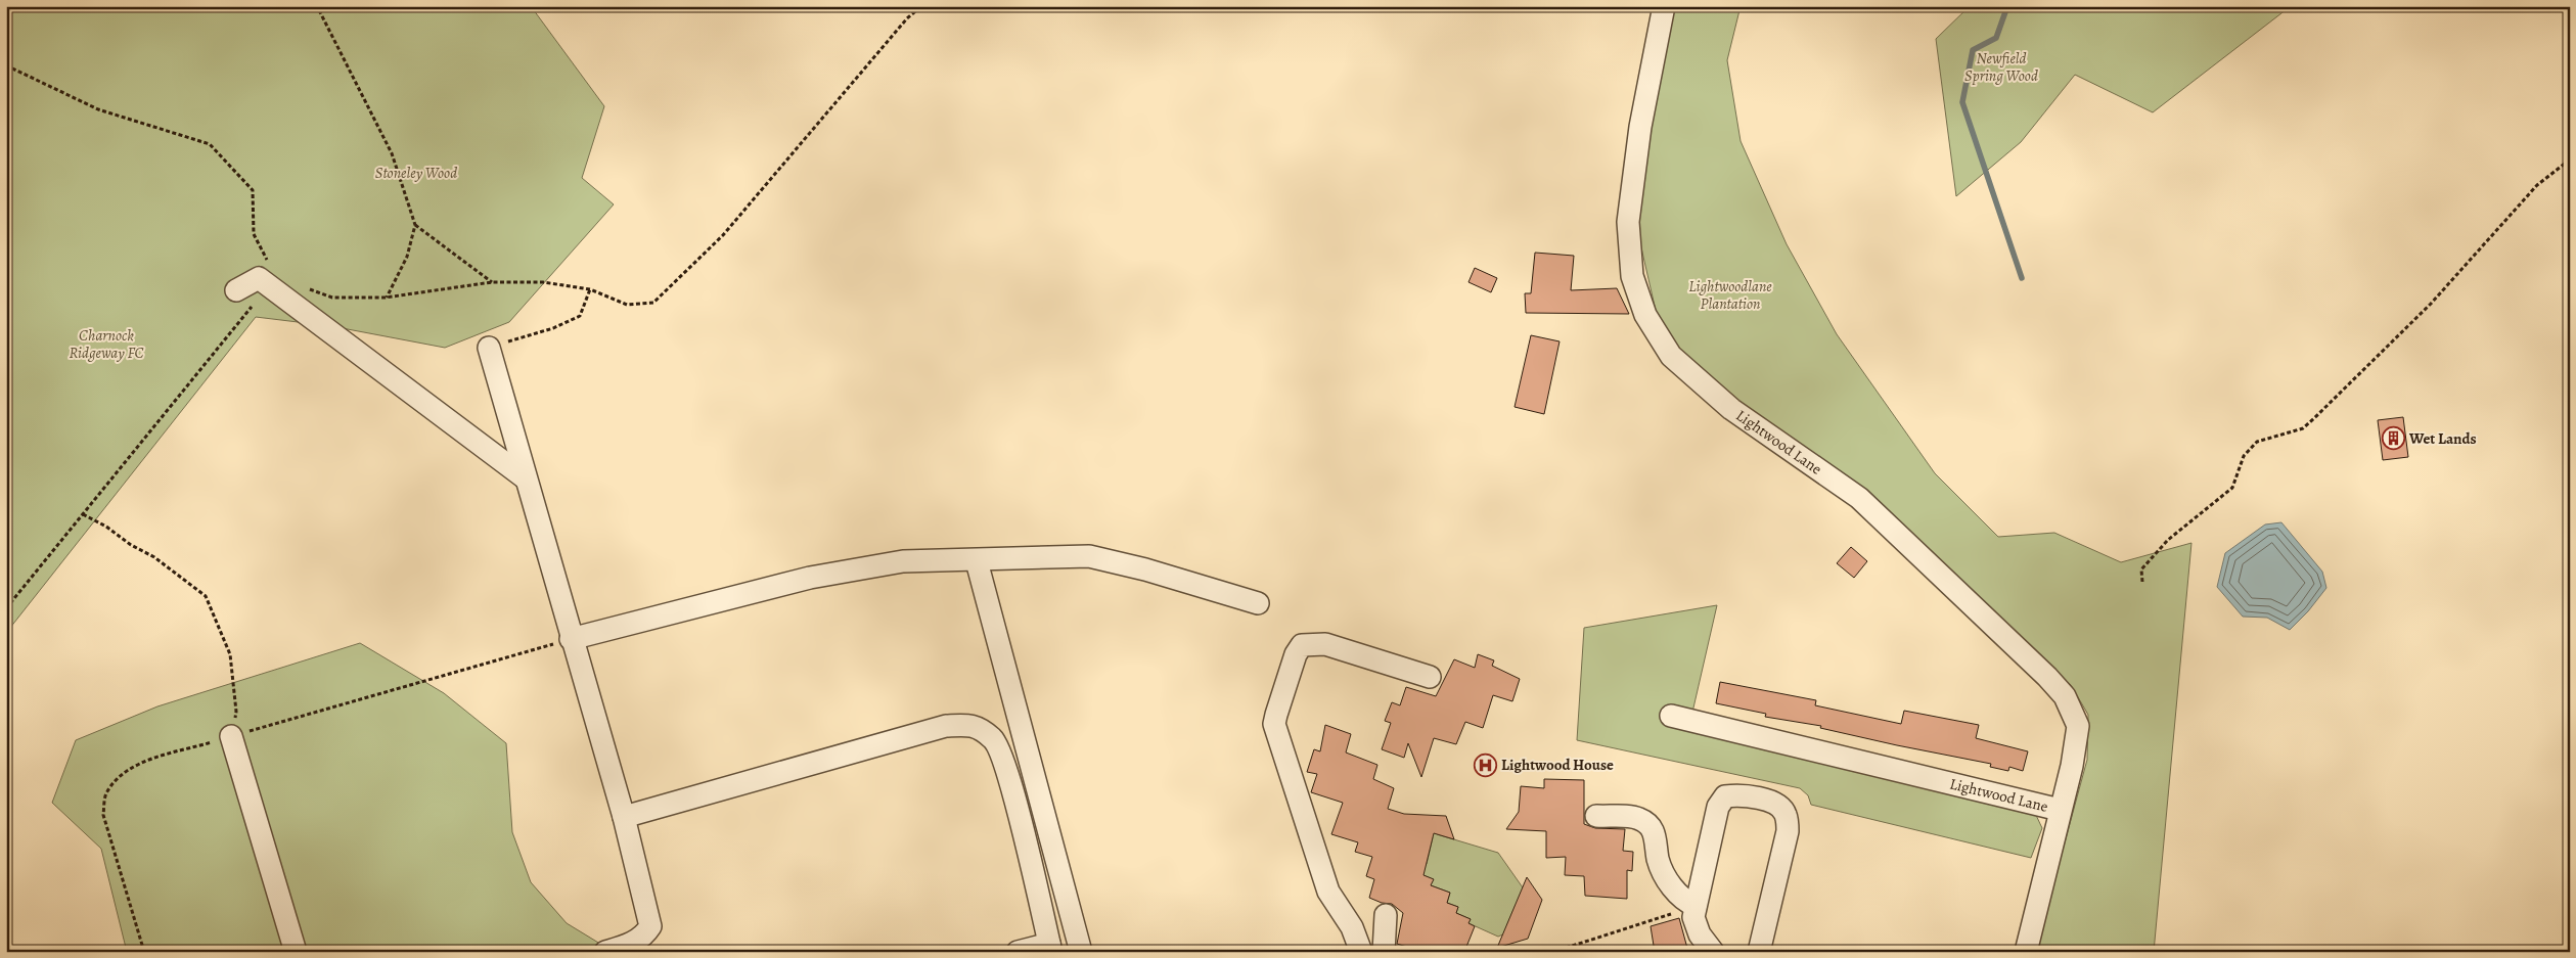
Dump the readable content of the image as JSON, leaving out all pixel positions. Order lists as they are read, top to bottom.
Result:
{
  "streets": {
    "street": ["Lightwood Lane"]
  },
  "parks": [
    "Newfield Spring Wood",
    "Stoneley Wood",
    "Lightwoodlane Plantation",
    "Charnock Ridgeway FC"
  ],
  "places": {
    "building": ["Wet Lands"],
    "hospital": ["Lightwood House"]
  }
}
